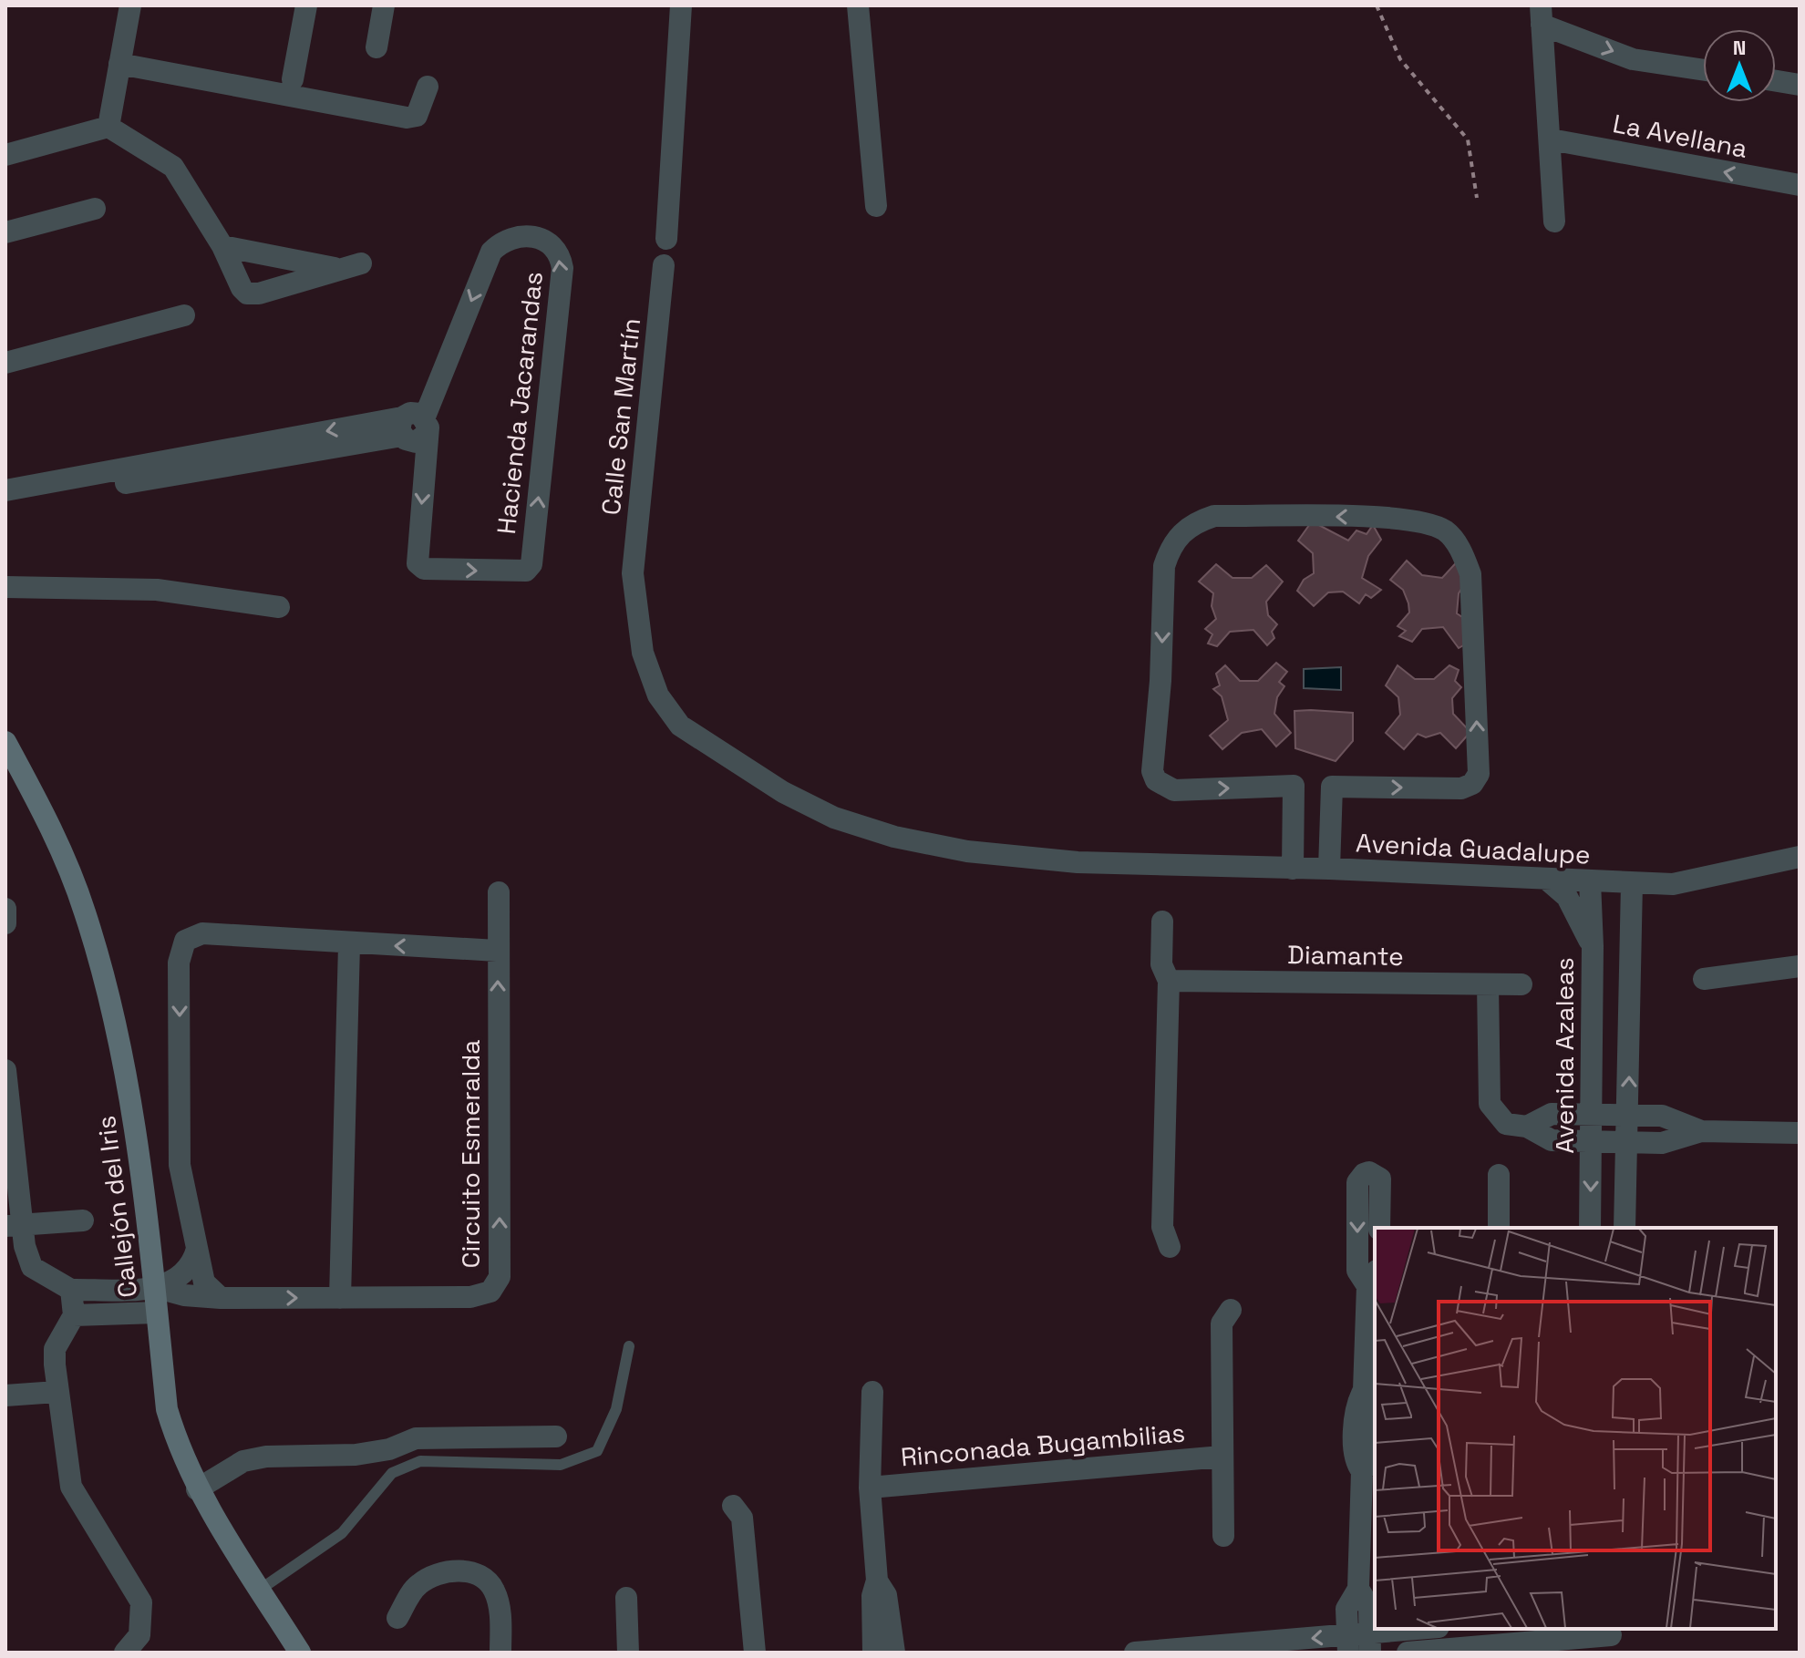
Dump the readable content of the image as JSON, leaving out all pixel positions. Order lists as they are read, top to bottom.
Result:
{
  "streets": {
    "street": [
      "La Avellana",
      "Hacienda Jacarandas",
      "Calle San Martín",
      "Avenida Guadalupe",
      "Diamante",
      "Avenida Azaleas",
      "Circuito Esmeralda",
      "Callejón del Iris",
      "Rinconada Bugambilias"
    ]
  },
  "crossings": [
    ["Calle San Martín", "Avenida Guadalupe"],
    ["Avenida Guadalupe", "Avenida Azaleas"],
    ["Circuito Esmeralda", "Callejón del Iris"]
  ],
  "north": "top"
}
